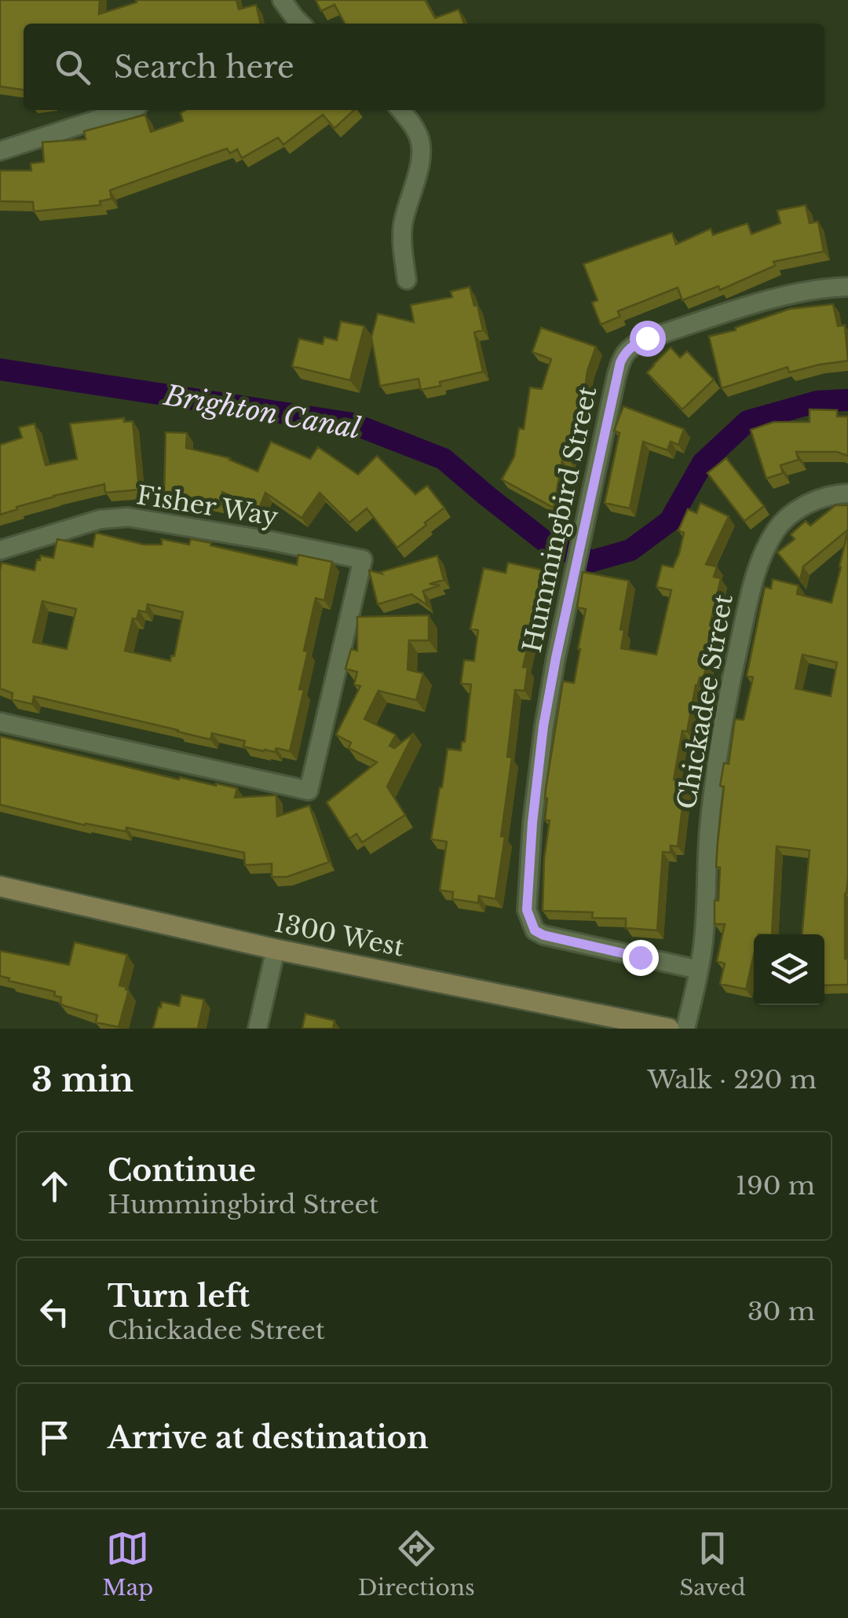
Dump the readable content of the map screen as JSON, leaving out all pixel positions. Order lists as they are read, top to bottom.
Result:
{
  "streets": {
    "street": [
      "Fisher Way",
      "Hummingbird Street",
      "Chickadee Street",
      "1300 West"
    ]
  },
  "crossings": [
    ["Hummingbird Street", "Chickadee Street"]
  ],
  "water": ["Brighton Canal"],
  "page": {
    "search": "Search here",
    "heading": ["3 min", "Walk · 220 m"],
    "list": [
      ["Continue", "Hummingbird Street", "190 m"],
      ["Turn left", "Chickadee Street", "30 m"],
      "Arrive at destination"
    ],
    "nav": ["Map", "Directions", "Saved"]
  }
}
